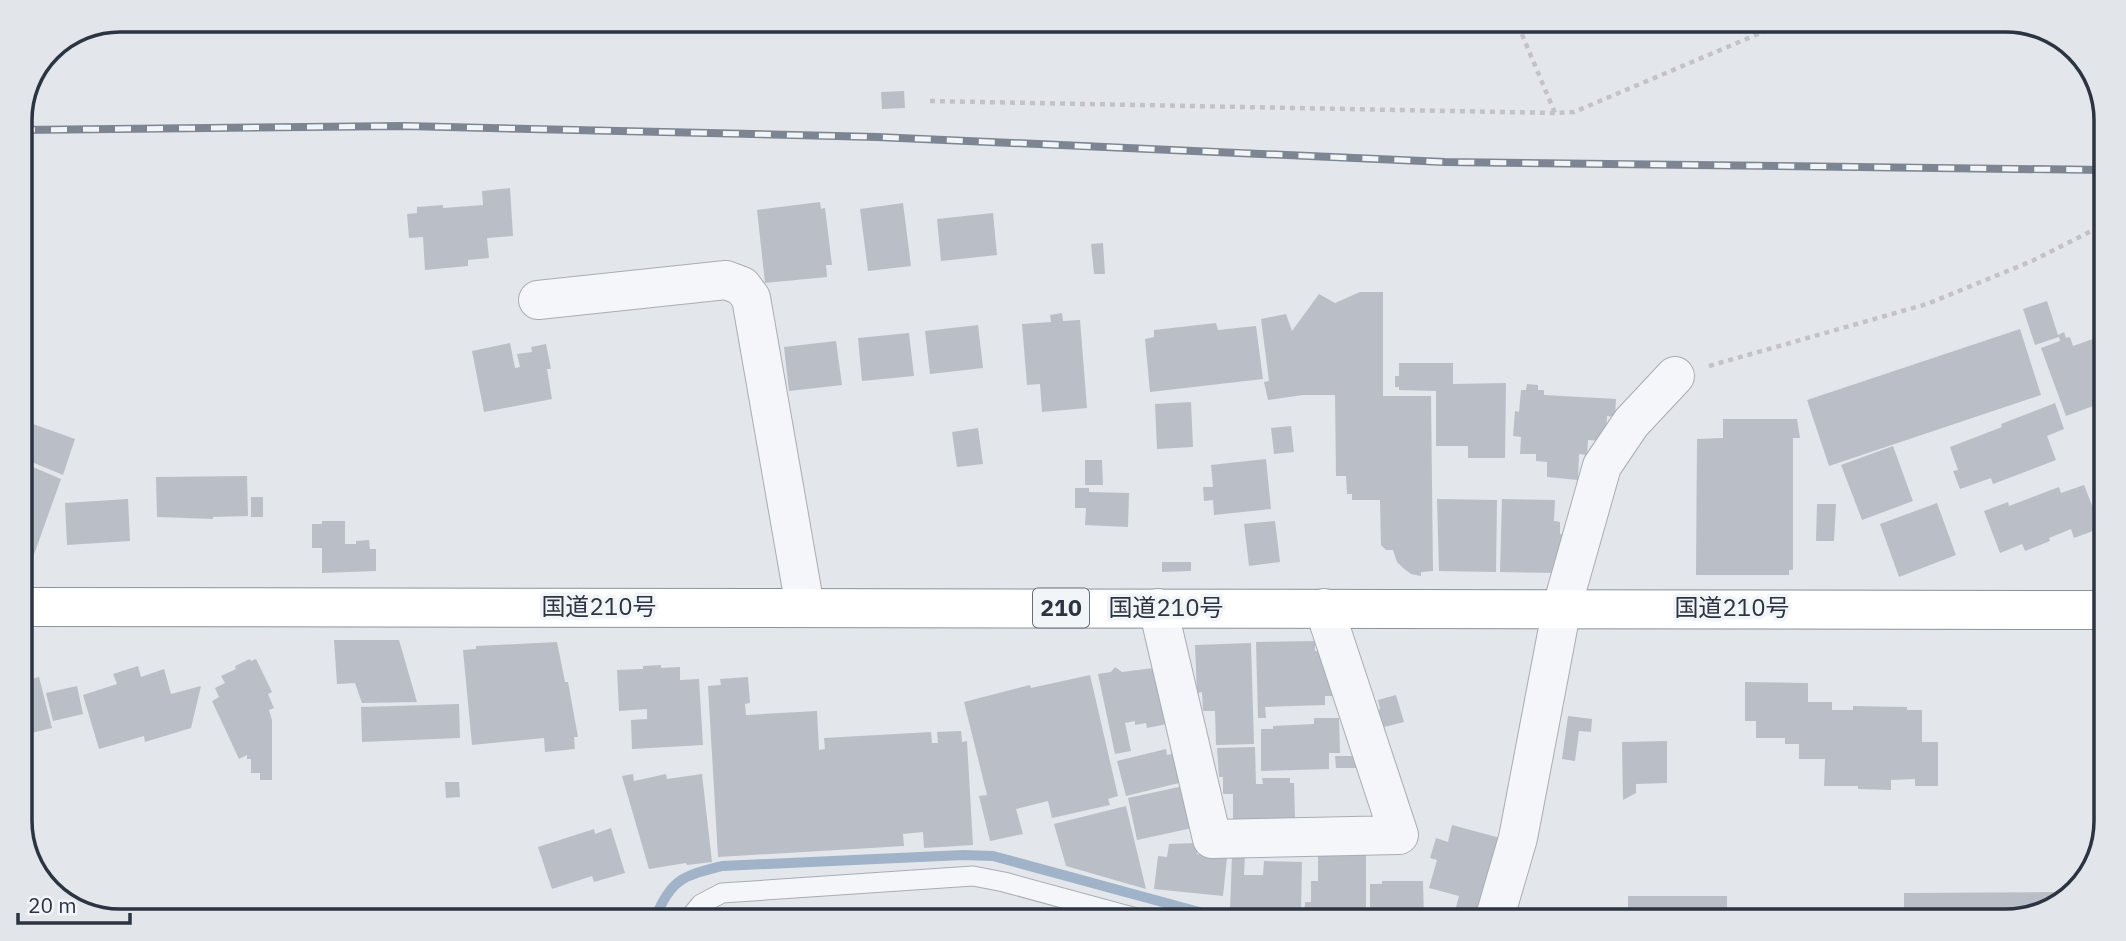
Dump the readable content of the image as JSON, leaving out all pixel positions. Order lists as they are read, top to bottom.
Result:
{
  "streets": {
    "highway": ["国道210号", "210"]
  },
  "scale_bar": "20 m"
}
